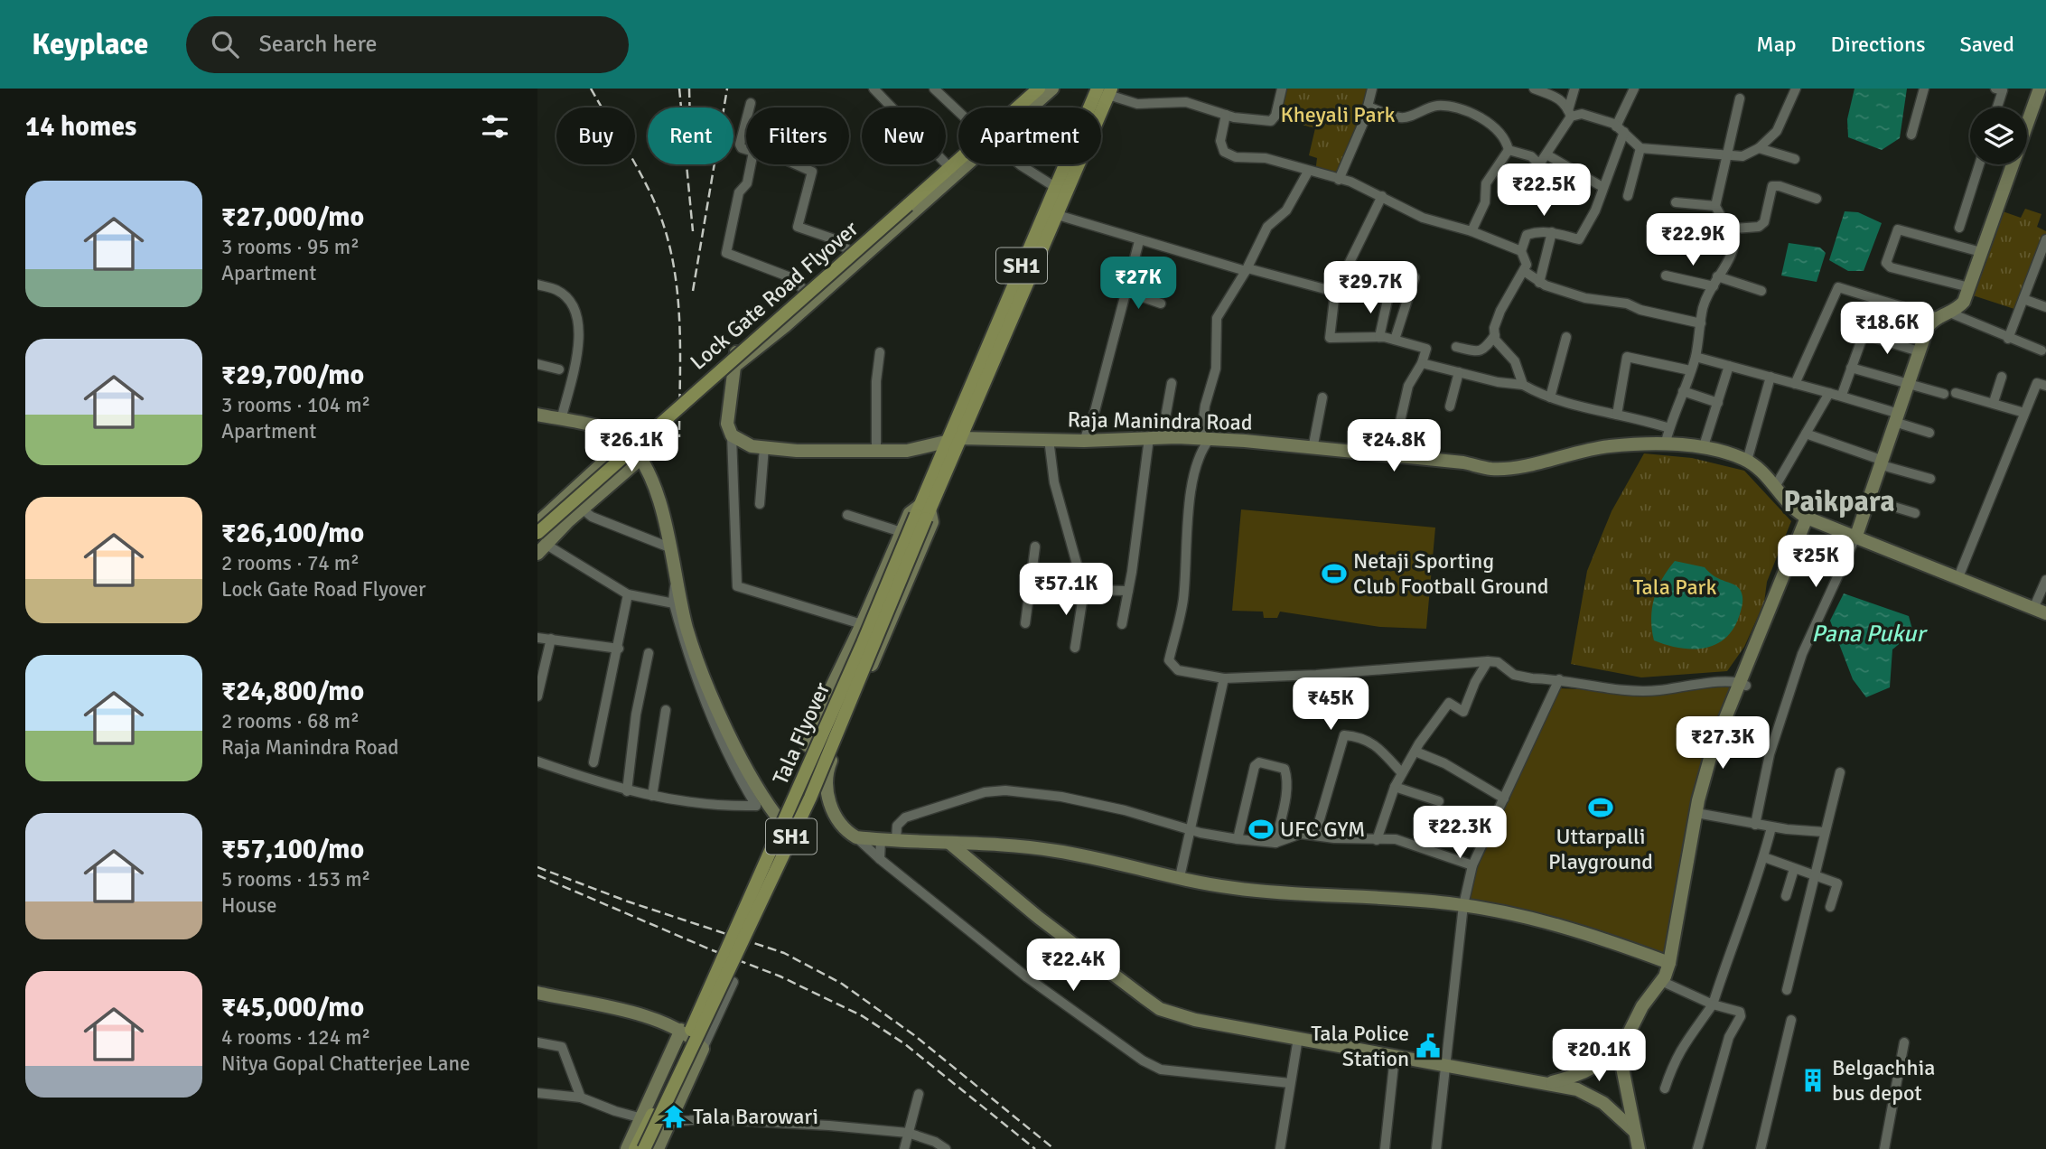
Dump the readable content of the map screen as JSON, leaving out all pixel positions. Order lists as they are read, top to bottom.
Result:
{
  "streets": {
    "main road": ["SH1", "Lock Gate Road Flyover", "Tala Flyover"],
    "street": ["Raja Manindra Road"]
  },
  "crossings": [
    ["SH1", "Raja Manindra Road"],
    ["SH1", "Tala Flyover"]
  ],
  "districts": ["Paikpara"],
  "water": ["Pana Pukur"],
  "parks": ["Kheyali Park", "Tala Park"],
  "places": {
    "sports": ["Netaji Sporting Club Football Ground", "Uttarpalli Playground", "UFC GYM"],
    "public building": ["Tala Police Station"],
    "building": ["Belgachhia bus depot"],
    "temple": ["Tala Barowari"]
  },
  "page": {
    "header": "Keyplace",
    "search": "Search here",
    "nav": ["Map", "Directions", "Saved"],
    "heading": "14 homes",
    "chip": [
      "Buy",
      "Rent",
      "Filters",
      "New",
      "Apartment"
    ],
    "price": [
      "₹22.5K",
      "₹22.9K",
      "₹27K",
      "₹29.7K",
      "₹18.6K",
      "₹26.1K",
      "₹24.8K",
      "₹25K",
      "₹57.1K",
      "₹45K",
      "₹27.3K",
      "₹22.3K",
      "₹22.4K",
      "₹20.1K"
    ],
    "list": [
      {
        "name": "₹27,000/mo",
        "note": "3 rooms · 95 m² · Apartment"
      },
      {
        "name": "₹29,700/mo",
        "note": "3 rooms · 104 m² · Apartment"
      },
      {
        "name": "₹26,100/mo",
        "note": "2 rooms · 74 m² · Lock Gate Road Flyover"
      },
      {
        "name": "₹24,800/mo",
        "note": "2 rooms · 68 m² · Raja Manindra Road"
      },
      {
        "name": "₹57,100/mo",
        "note": "5 rooms · 153 m² · House"
      },
      {
        "name": "₹45,000/mo",
        "note": "4 rooms · 124 m² · Nitya Gopal Chatterjee Lane"
      }
    ]
  }
}
